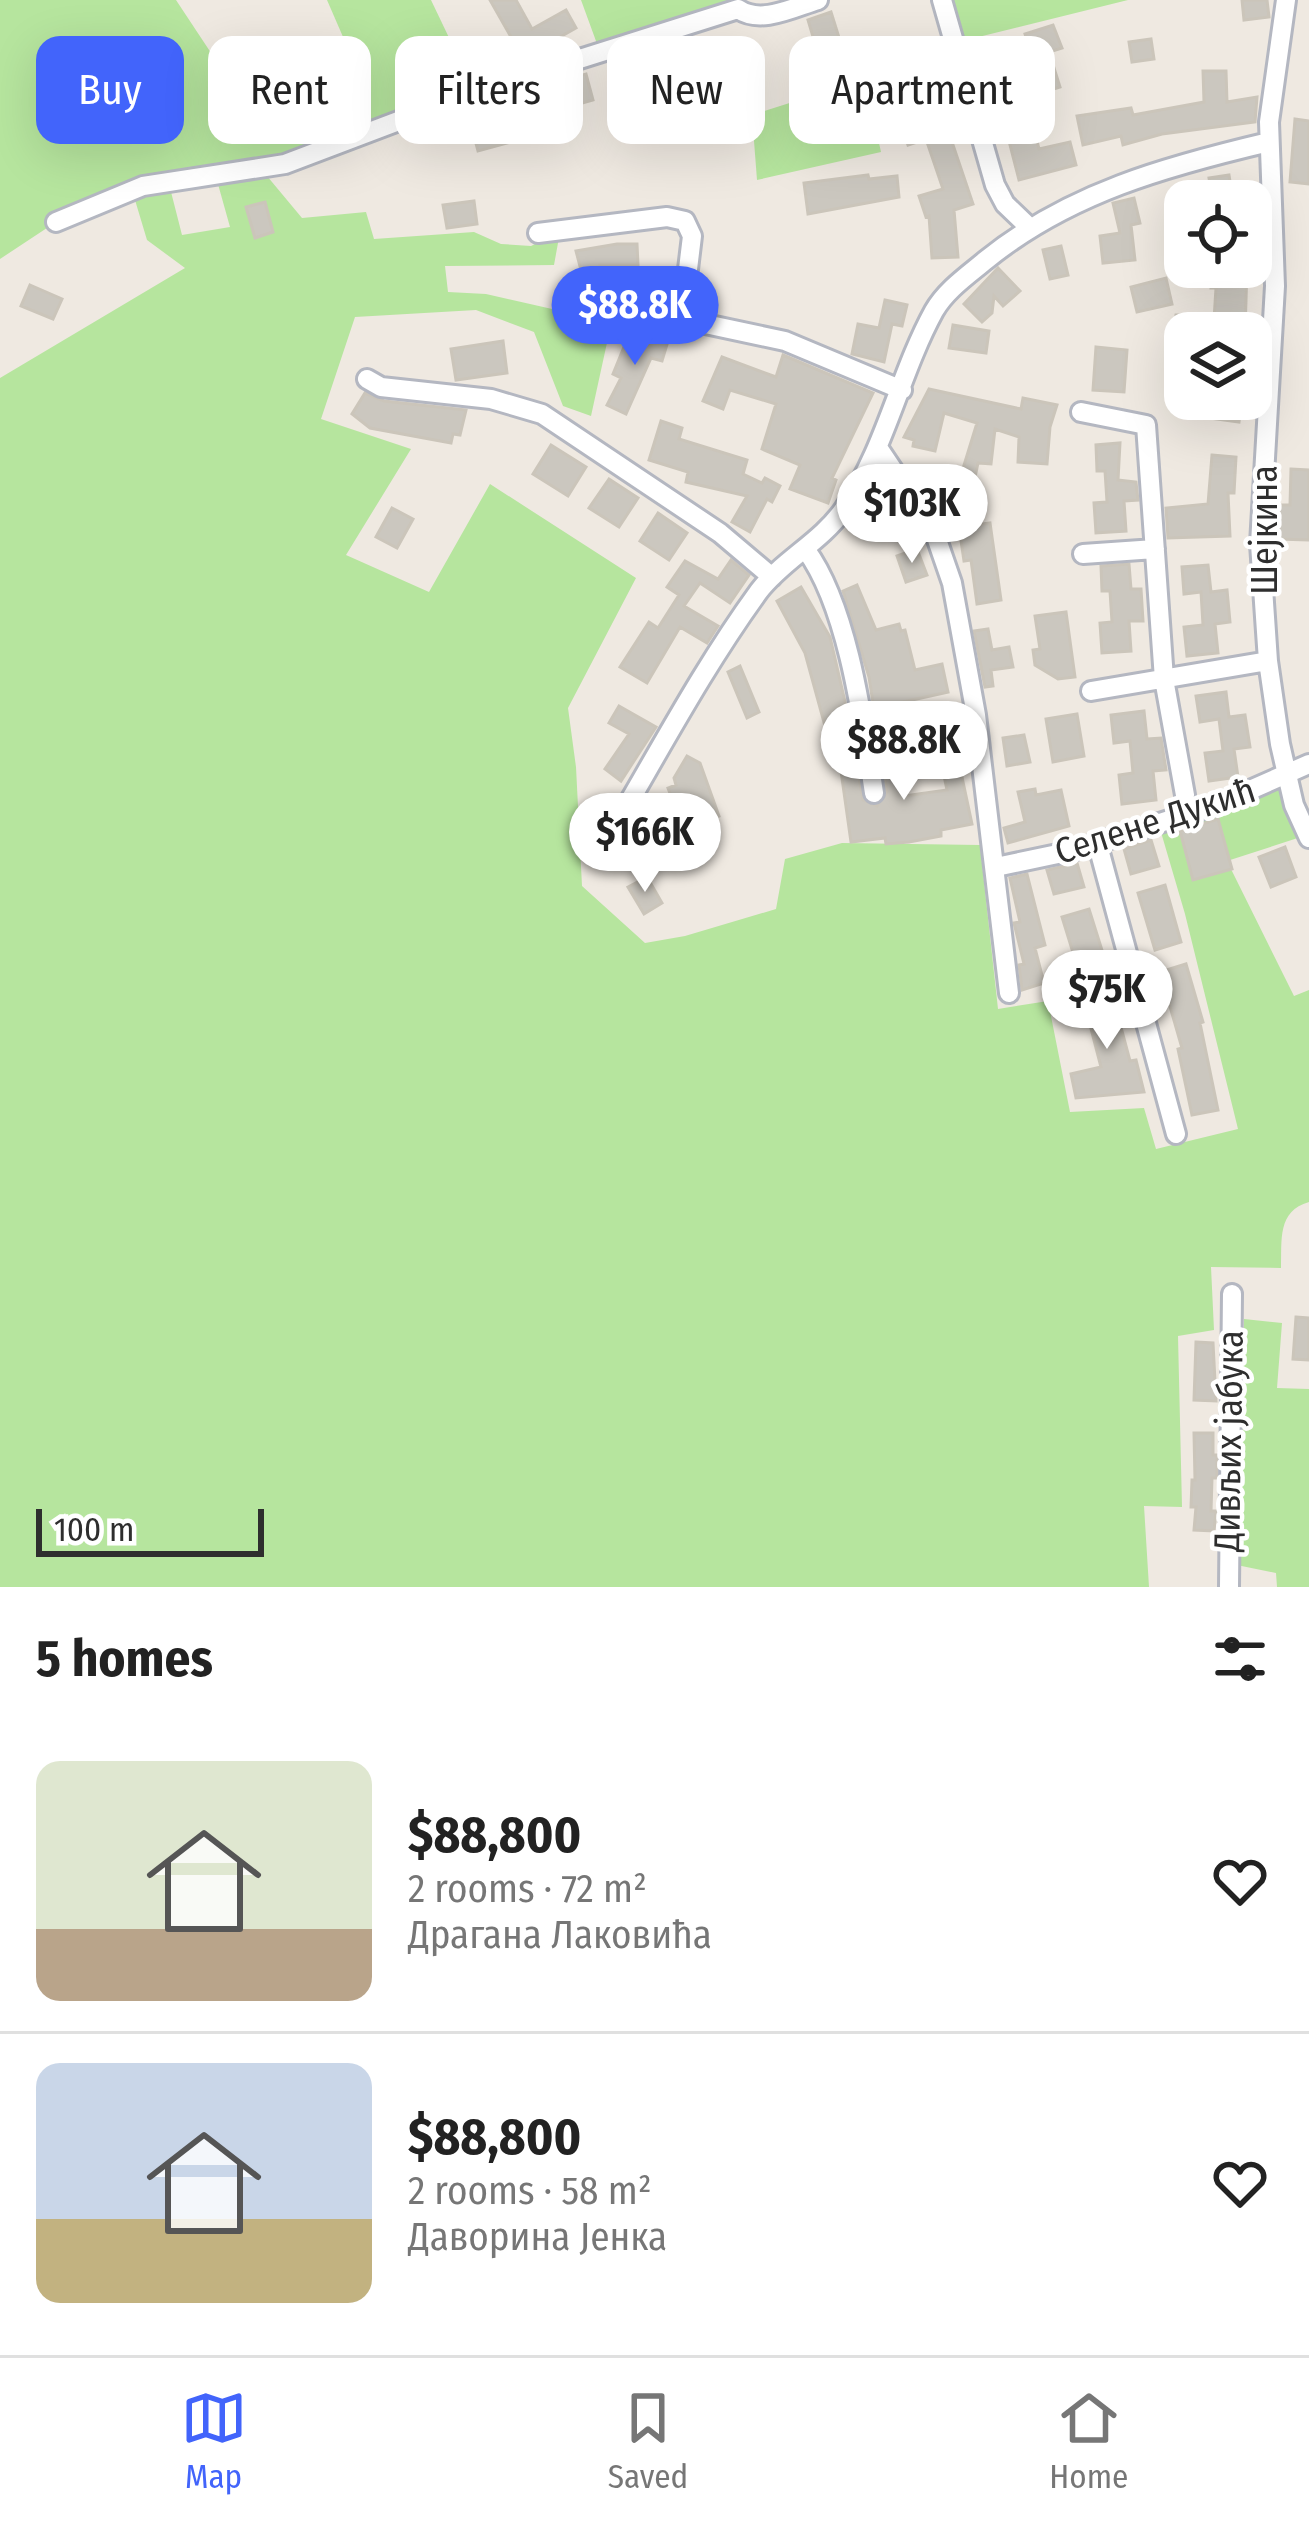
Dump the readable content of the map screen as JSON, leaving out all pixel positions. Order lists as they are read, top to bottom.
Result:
{
  "streets": {
    "street": ["Шејкина", "Селене Дукић", "Дивљих јабука"]
  },
  "crossings": [
    ["Шејкина", "Селене Дукић"]
  ],
  "scale_bar": "100 m",
  "page": {
    "chip": [
      "Buy",
      "Rent",
      "Filters",
      "New",
      "Apartment"
    ],
    "price": [
      "$88.8K",
      "$103K",
      "$88.8K",
      "$166K",
      "$75K"
    ],
    "scale": "100 m",
    "heading": "5 homes",
    "list": [
      {
        "name": "$88,800",
        "note": "2 rooms · 72 m² · Драгана Лаковића"
      },
      {
        "name": "$88,800",
        "note": "2 rooms · 58 m² · Даворина Јенка"
      }
    ],
    "tabs": ["Map", "Saved", "Home"]
  }
}
